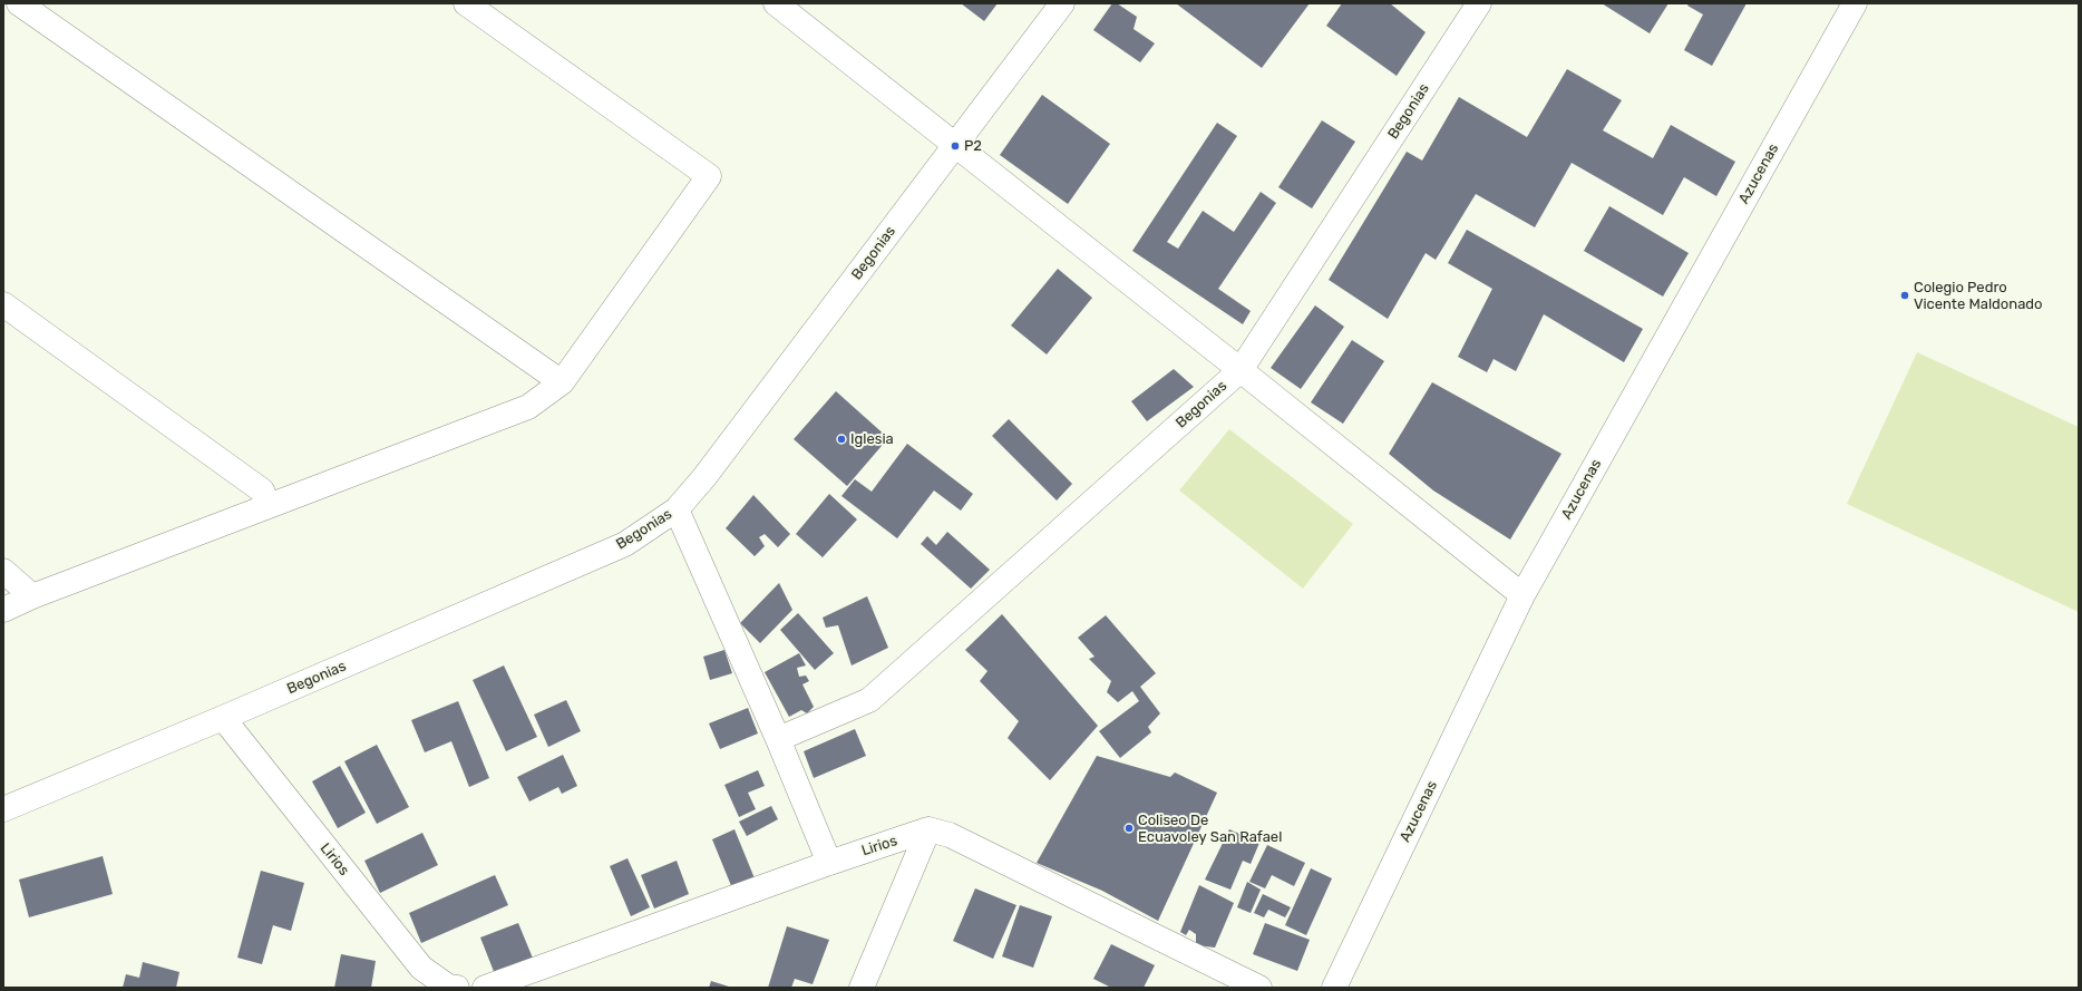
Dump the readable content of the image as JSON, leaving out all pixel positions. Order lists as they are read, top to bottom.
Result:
{
  "streets": {
    "street": ["Begonias", "Azucenas", "Lirios"]
  },
  "crossings": [
    ["Begonias", "Lirios"]
  ],
  "places": [
    "P2",
    "Colegio Pedro Vicente Maldonado",
    "Iglesia",
    "Coliseo De Ecuavoley San Rafael"
  ]
}
